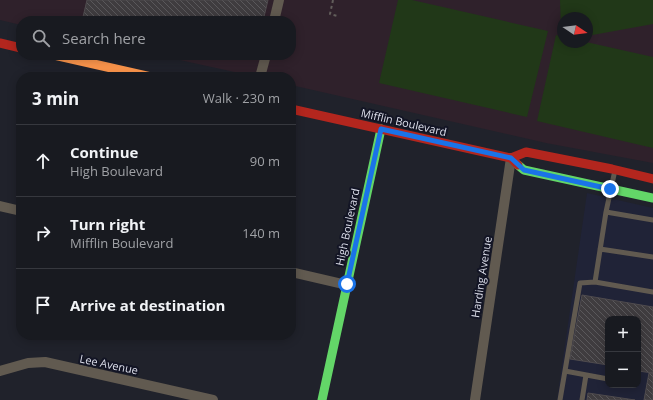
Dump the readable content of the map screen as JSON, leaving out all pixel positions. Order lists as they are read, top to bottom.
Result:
{
  "streets": {
    "street": [
      "Mifflin Boulevard",
      "High Boulevard",
      "Harding Avenue",
      "Lee Avenue"
    ]
  },
  "crossings": [
    ["Mifflin Boulevard", "High Boulevard"],
    ["Mifflin Boulevard", "Harding Avenue"]
  ],
  "north": "right",
  "page": {
    "search": "Search here",
    "heading": ["3 min", "Walk · 230 m"],
    "list": [
      ["Continue", "High Boulevard", "90 m"],
      ["Turn right", "Mifflin Boulevard", "140 m"],
      "Arrive at destination"
    ],
    "map_buttons": ["+", "−"]
  }
}
